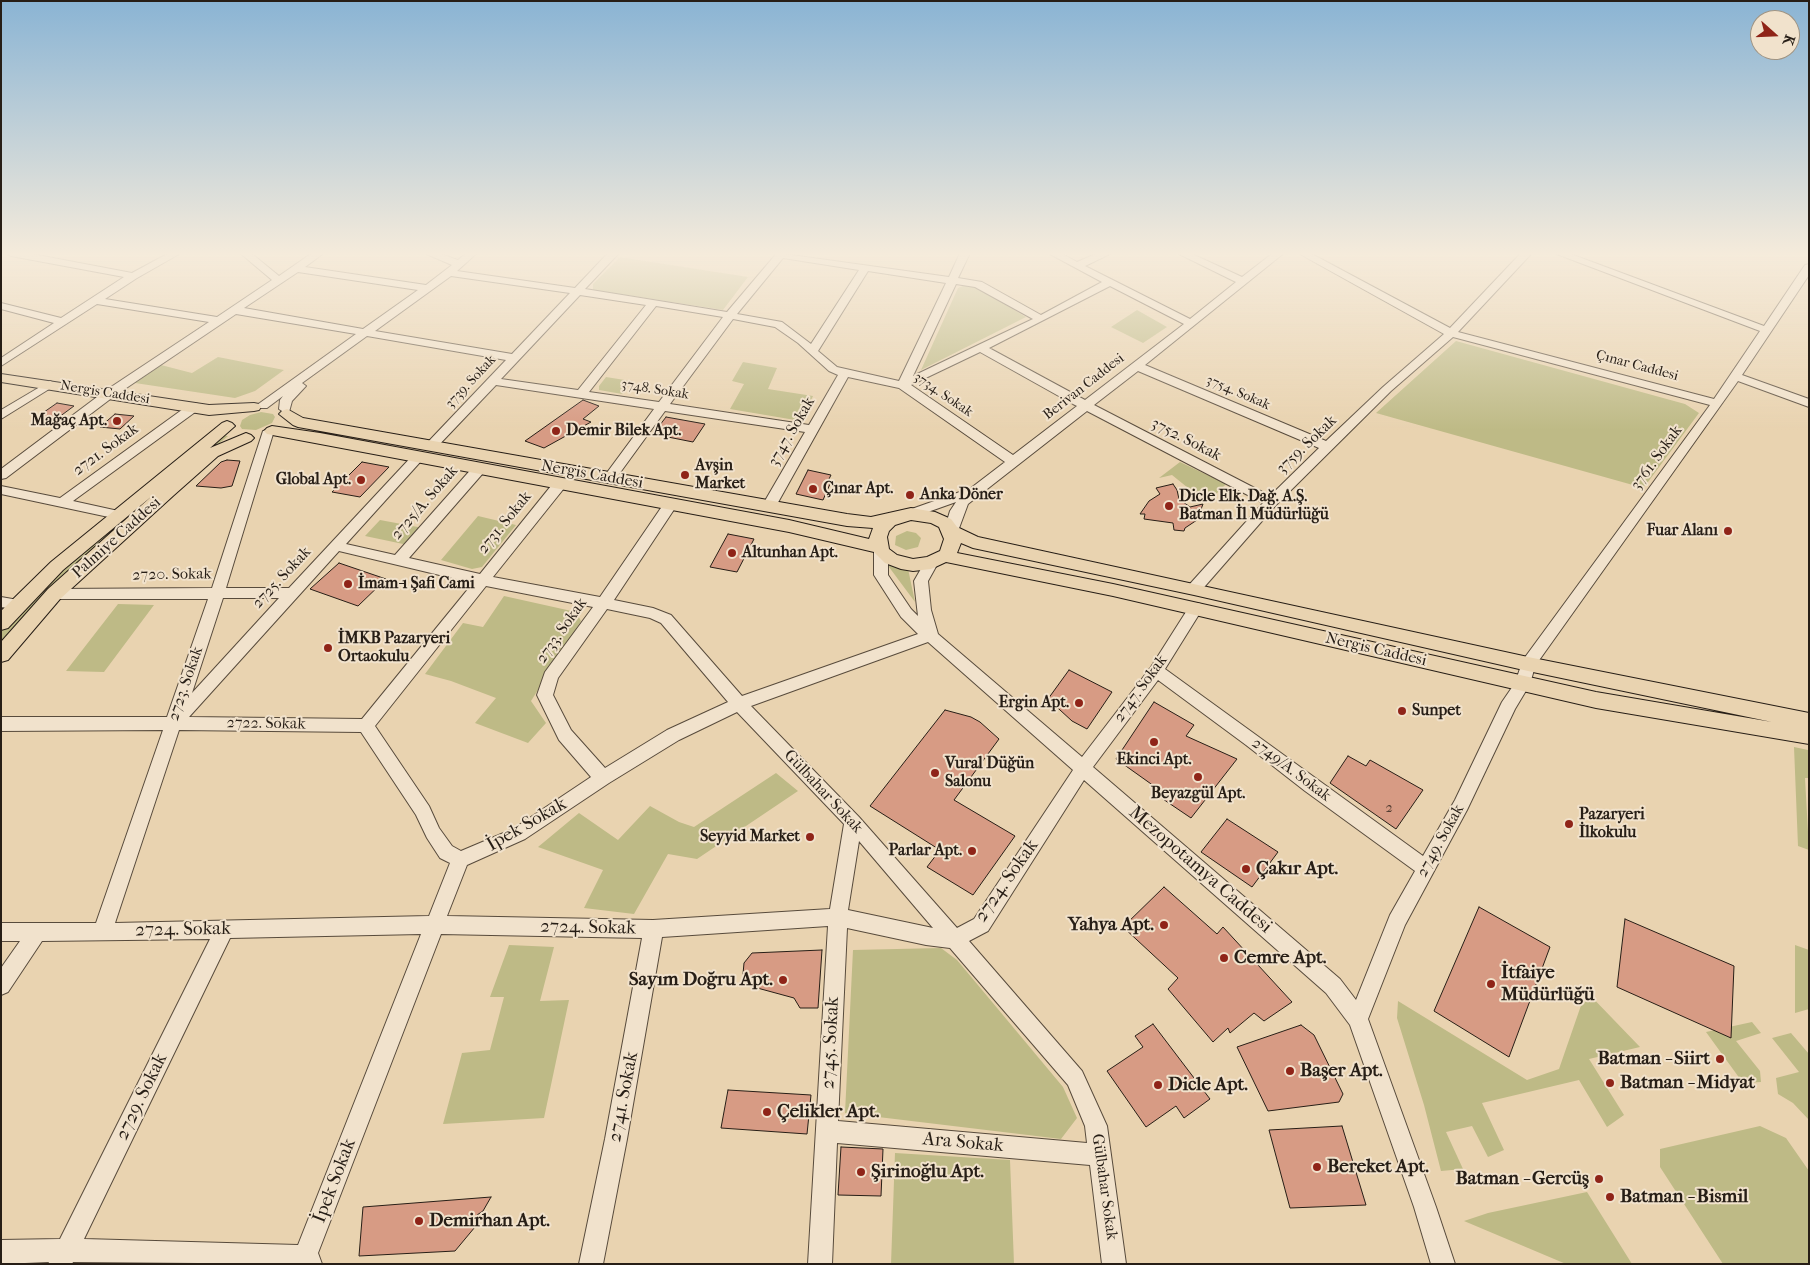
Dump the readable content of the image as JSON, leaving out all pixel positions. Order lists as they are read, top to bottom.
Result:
{
  "streets": {
    "main road": ["Nergis Caddesi", "Palmiye Caddesi"],
    "street": [
      "Çınar Caddesi",
      "3739. Sokak",
      "Berivan Caddesi",
      "3748. Sokak",
      "3754. Sokak",
      "3734. Sokak",
      "3747. Sokak",
      "3752. Sokak",
      "3759. Sokak",
      "2721. Sokak",
      "3761. Sokak",
      "2725/A. Sokak",
      "2731. Sokak",
      "2720. Sokak",
      "2725. Sokak",
      "2733. Sokak",
      "2723. Sokak",
      "2747. Sokak",
      "2722. Sokak",
      "2749/A. Sokak",
      "Gülbahar Sokak",
      "İpek Sokak",
      "2749. Sokak",
      "Mezopotamya Caddesi",
      "2724. Sokak",
      "2745. Sokak",
      "2729. Sokak",
      "2741. Sokak",
      "Ara Sokak"
    ]
  },
  "crossings": [
    ["Çınar Caddesi", "3759. Sokak"],
    ["Çınar Caddesi", "3761. Sokak"],
    ["3739. Sokak", "3748. Sokak"],
    ["3739. Sokak", "Nergis Caddesi"],
    ["Berivan Caddesi", "3754. Sokak"],
    ["Berivan Caddesi", "3734. Sokak"],
    ["Berivan Caddesi", "3752. Sokak"],
    ["3748. Sokak", "3747. Sokak"],
    ["Nergis Caddesi", "3747. Sokak"],
    ["Nergis Caddesi", "3759. Sokak"],
    ["Nergis Caddesi", "2721. Sokak"],
    ["Nergis Caddesi", "3761. Sokak"],
    ["Nergis Caddesi", "2725/A. Sokak"],
    ["Nergis Caddesi", "2731. Sokak"],
    ["Nergis Caddesi", "2725. Sokak"],
    ["Nergis Caddesi", "2733. Sokak"],
    ["Nergis Caddesi", "2723. Sokak"],
    ["Nergis Caddesi", "2747. Sokak"],
    ["Nergis Caddesi", "2749. Sokak"],
    ["Nergis Caddesi", "Mezopotamya Caddesi"],
    ["3754. Sokak", "3759. Sokak"],
    ["3734. Sokak", "3747. Sokak"],
    ["3752. Sokak", "3759. Sokak"],
    ["3761. Sokak", "2749. Sokak"],
    ["2725/A. Sokak", "Gülbahar Sokak"],
    ["2731. Sokak", "2722. Sokak"],
    ["2731. Sokak", "Gülbahar Sokak"],
    ["Palmiye Caddesi", "2720. Sokak"],
    ["2720. Sokak", "2725. Sokak"],
    ["2720. Sokak", "2723. Sokak"],
    ["2725. Sokak", "2723. Sokak"],
    ["2725. Sokak", "2722. Sokak"],
    ["2725. Sokak", "Gülbahar Sokak"],
    ["2733. Sokak", "Gülbahar Sokak"],
    ["2733. Sokak", "İpek Sokak"],
    ["2723. Sokak", "2722. Sokak"],
    ["2723. Sokak", "2724. Sokak"],
    ["2747. Sokak", "2749/A. Sokak"],
    ["2747. Sokak", "Mezopotamya Caddesi"],
    ["2747. Sokak", "2724. Sokak"],
    ["2749/A. Sokak", "2749. Sokak"],
    ["Gülbahar Sokak", "İpek Sokak"],
    ["Gülbahar Sokak", "2724. Sokak"],
    ["Gülbahar Sokak", "2745. Sokak"],
    ["Gülbahar Sokak", "Ara Sokak"],
    ["İpek Sokak", "Mezopotamya Caddesi"],
    ["İpek Sokak", "2724. Sokak"],
    ["2749. Sokak", "Mezopotamya Caddesi"],
    ["Mezopotamya Caddesi", "2724. Sokak"],
    ["2724. Sokak", "2745. Sokak"],
    ["2724. Sokak", "2729. Sokak"],
    ["2724. Sokak", "2741. Sokak"],
    ["2745. Sokak", "Ara Sokak"]
  ],
  "places": [
    "Mağaç Apt.",
    "Demir Bilek Apt.",
    "Avşin Market",
    "Global Apt.",
    "Çınar Apt.",
    "Anka Döner",
    "Dicle Elk. Dağ. A.Ş. Batman İl Müdürlüğü",
    "Fuar Alanı",
    "Altunhan Apt.",
    "İmam-ı Şafi Cami",
    "İMKB Pazaryeri Ortaokulu",
    "Ergin Apt.",
    "Sunpet",
    "Ekinci Apt.",
    "Vural Düğün Salonu",
    "Beyazgül Apt.",
    "Pazaryeri İlkokulu",
    "Seyyid Market",
    "Parlar Apt.",
    "Çakır Apt.",
    "Yahya Apt.",
    "Cemre Apt.",
    "Sayım Doğru Apt.",
    "İtfaiye Müdürlüğü",
    "Batman - Siirt",
    "Başer Apt.",
    "Batman - Midyat",
    "Dicle Apt.",
    "Çelikler Apt.",
    "Bereket Apt.",
    "Şirinoğlu Apt.",
    "Batman - Gercüş",
    "Batman - Bismil",
    "Demirhan Apt."
  ],
  "house_numbers": ["2"],
  "north": "right"
}
